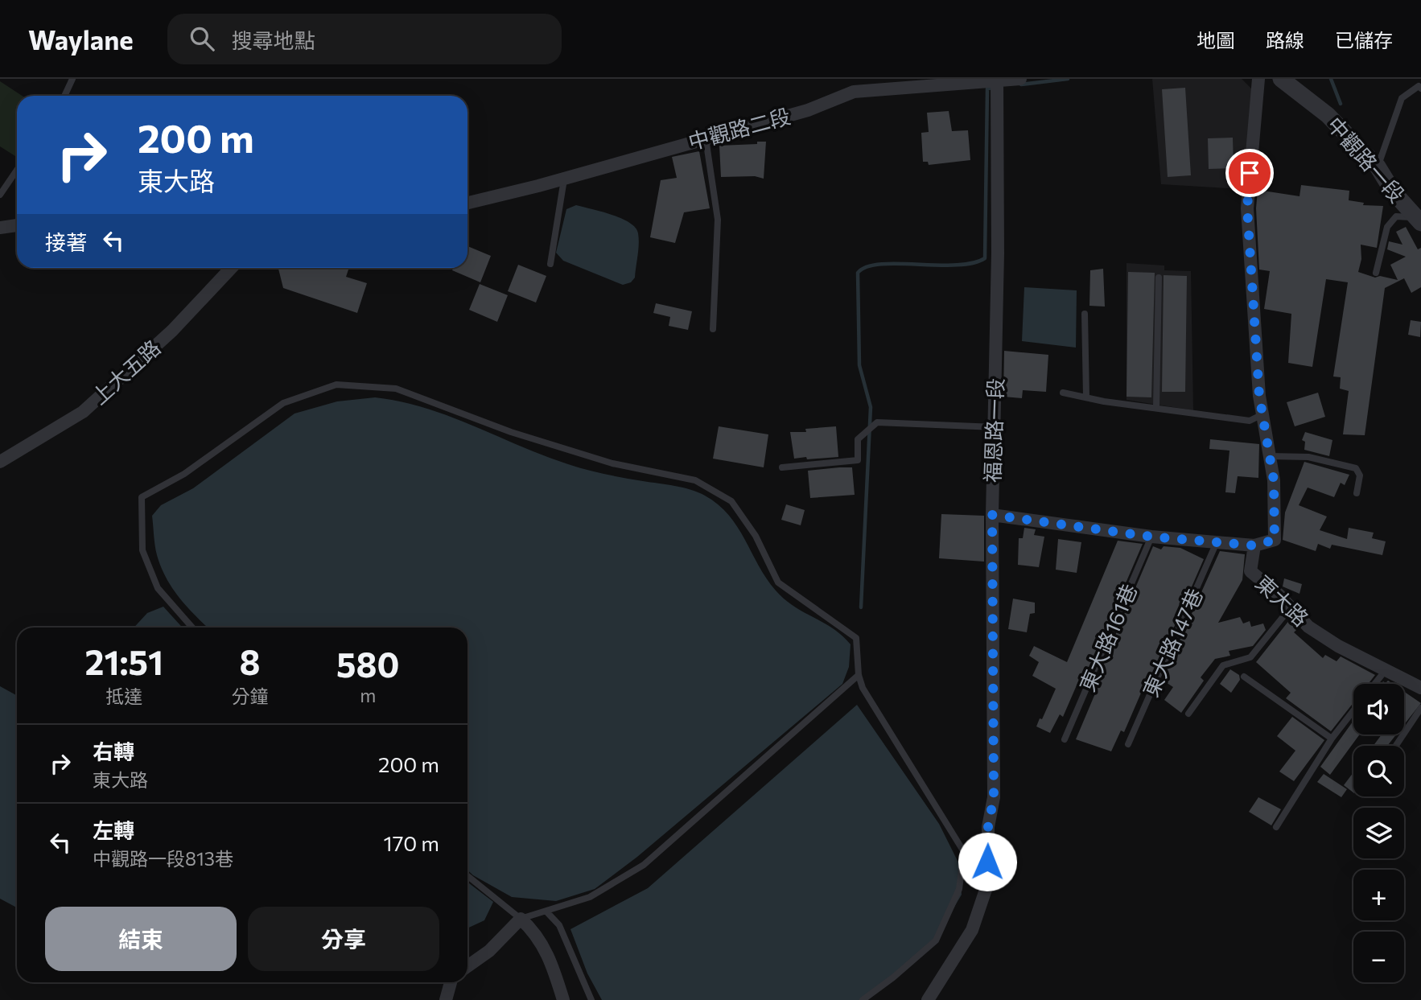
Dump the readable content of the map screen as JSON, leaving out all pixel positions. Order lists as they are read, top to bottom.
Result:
{
  "streets": {
    "street": [
      "中觀路二段",
      "中觀路一段",
      "上大五路",
      "福恩路一段",
      "東大路"
    ],
    "lane": ["東大路161巷", "東大路147巷"]
  },
  "crossings": [
    ["中觀路二段", "福恩路一段"],
    ["福恩路一段", "東大路"],
    ["東大路", "東大路161巷"],
    ["東大路", "東大路147巷"]
  ],
  "page": {
    "header": "Waylane",
    "search": "搜尋地點",
    "nav": ["地圖", "路線", "已儲存"],
    "turn": ["200 m", "東大路"],
    "then": "接著",
    "eta": [
      "21:51",
      "抵達",
      "8",
      "分鐘",
      "580",
      "m"
    ],
    "map_buttons": ["+", "−"],
    "list": [
      {
        "name": "右轉",
        "note": "東大路",
        "value": "200 m"
      },
      {
        "name": "左轉",
        "note": "中觀路一段813巷",
        "value": "170 m"
      }
    ],
    "buttons": ["結束", "分享"]
  }
}
